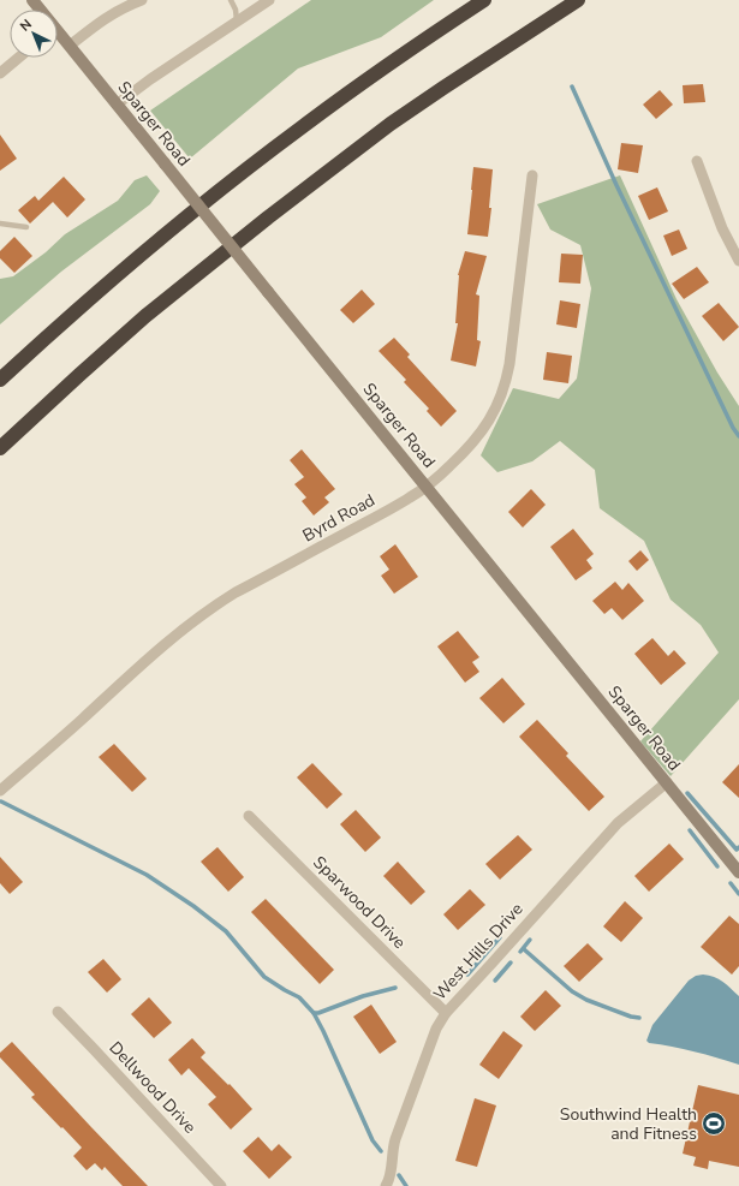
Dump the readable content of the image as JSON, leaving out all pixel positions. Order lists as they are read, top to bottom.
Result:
{
  "streets": {
    "street": [
      "Sparger Road",
      "Byrd Road",
      "Sparwood Drive",
      "West Hills Drive",
      "Dellwood Drive"
    ]
  },
  "crossings": [
    ["Sparger Road", "Byrd Road"],
    ["Sparger Road", "West Hills Drive"],
    ["Sparwood Drive", "West Hills Drive"]
  ],
  "places": {
    "sports": ["Southwind Health and Fitness"]
  },
  "north": "top left"
}
